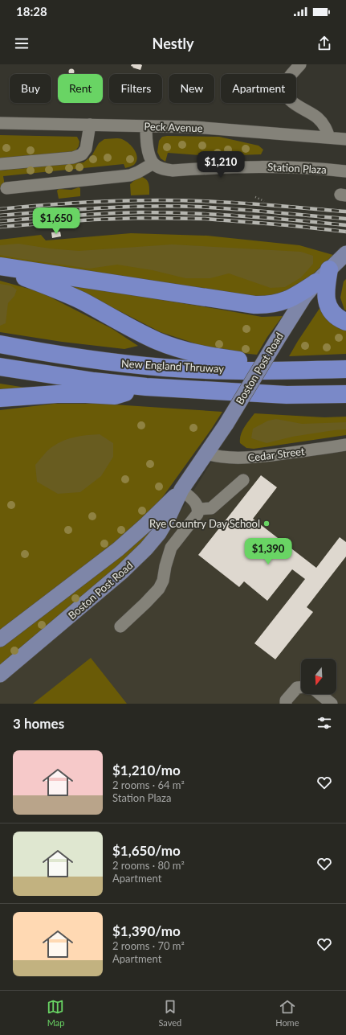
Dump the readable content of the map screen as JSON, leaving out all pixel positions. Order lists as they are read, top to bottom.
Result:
{
  "streets": {
    "highway": ["New England Thruway"],
    "main road": ["Boston Post Road"],
    "street": ["Peck Avenue", "Station Plaza", "Cedar Street"]
  },
  "crossings": [
    ["Boston Post Road", "Cedar Street"]
  ],
  "places": ["Rye Country Day School"],
  "north": "bottom",
  "page": {
    "status": "18:28",
    "header": "Nestly",
    "chip": [
      "Buy",
      "Rent",
      "Filters",
      "New",
      "Apartment"
    ],
    "price": ["$1,210", "$1,650", "$1,390"],
    "heading": "3 homes",
    "list": [
      {
        "name": "$1,210/mo",
        "note": "2 rooms · 64 m² · Station Plaza"
      },
      {
        "name": "$1,650/mo",
        "note": "2 rooms · 80 m² · Apartment"
      },
      {
        "name": "$1,390/mo",
        "note": "2 rooms · 70 m² · Apartment"
      }
    ],
    "tabs": ["Map", "Saved", "Home"]
  }
}
